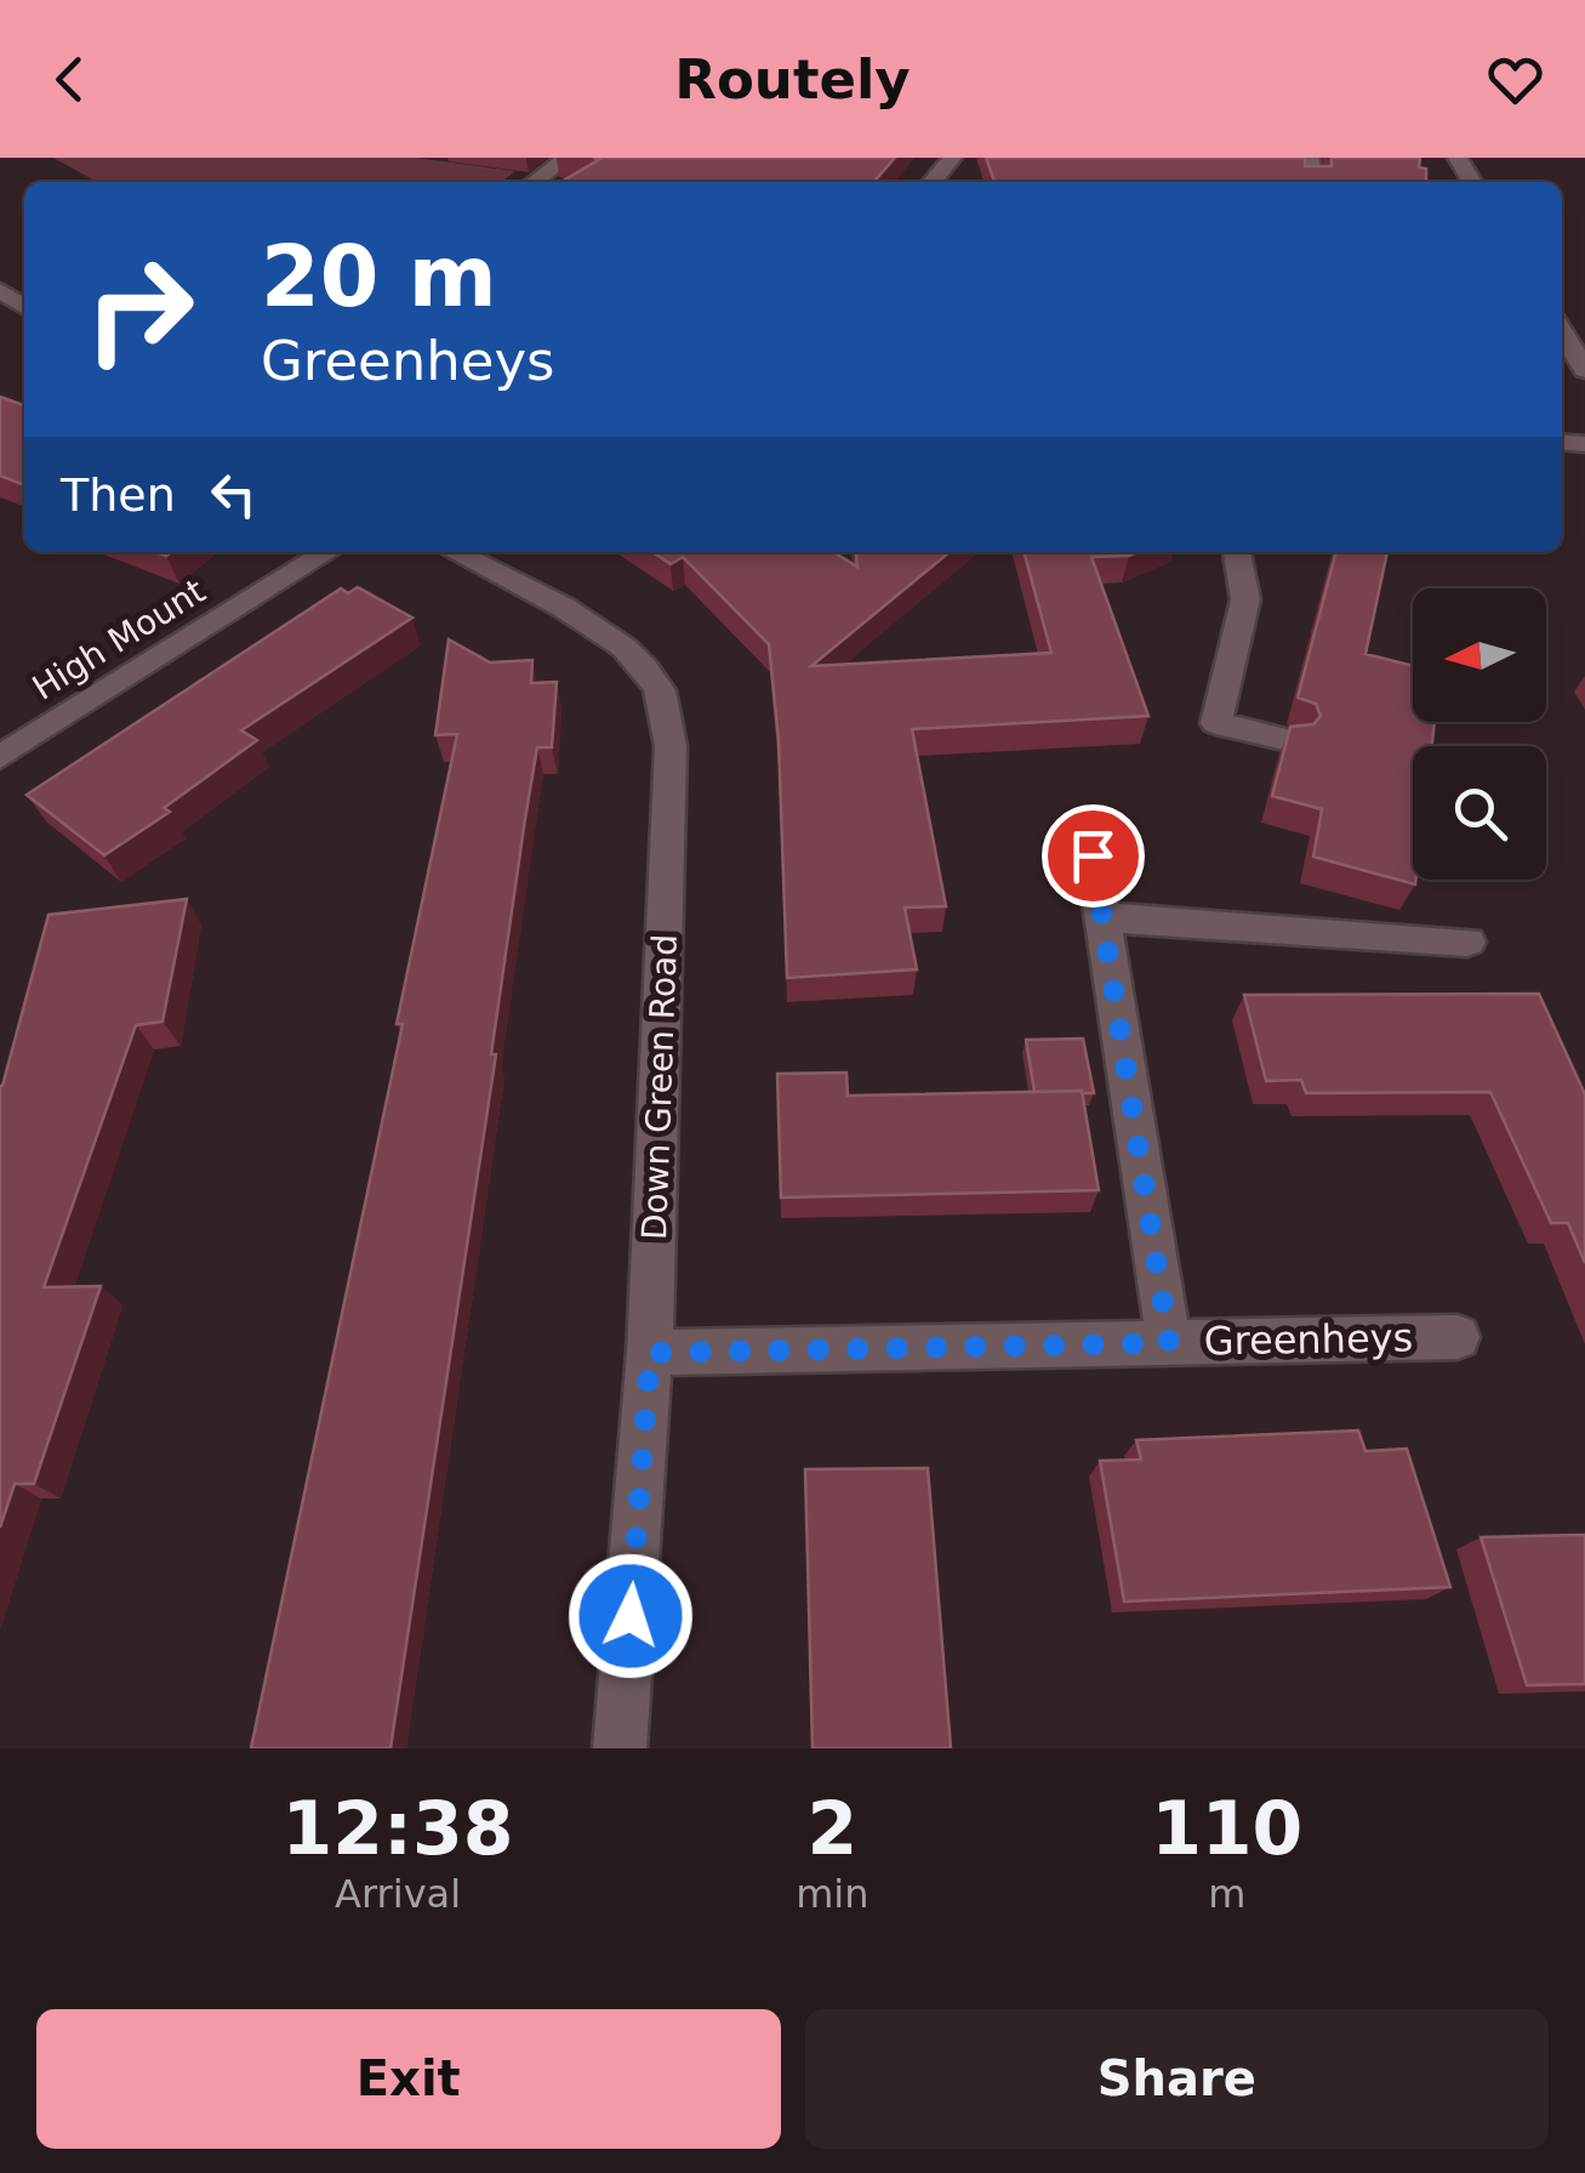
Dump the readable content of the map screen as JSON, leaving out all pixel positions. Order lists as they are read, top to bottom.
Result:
{
  "streets": {
    "street": ["High Mount", "Down Green Road", "Greenheys"]
  },
  "crossings": [
    ["Down Green Road", "Greenheys"]
  ],
  "north": "left",
  "page": {
    "header": "Routely",
    "turn": ["20 m", "Greenheys"],
    "then": "Then",
    "eta": [
      "12:38",
      "Arrival",
      "2",
      "min",
      "110",
      "m"
    ],
    "buttons": ["Exit", "Share"]
  }
}
